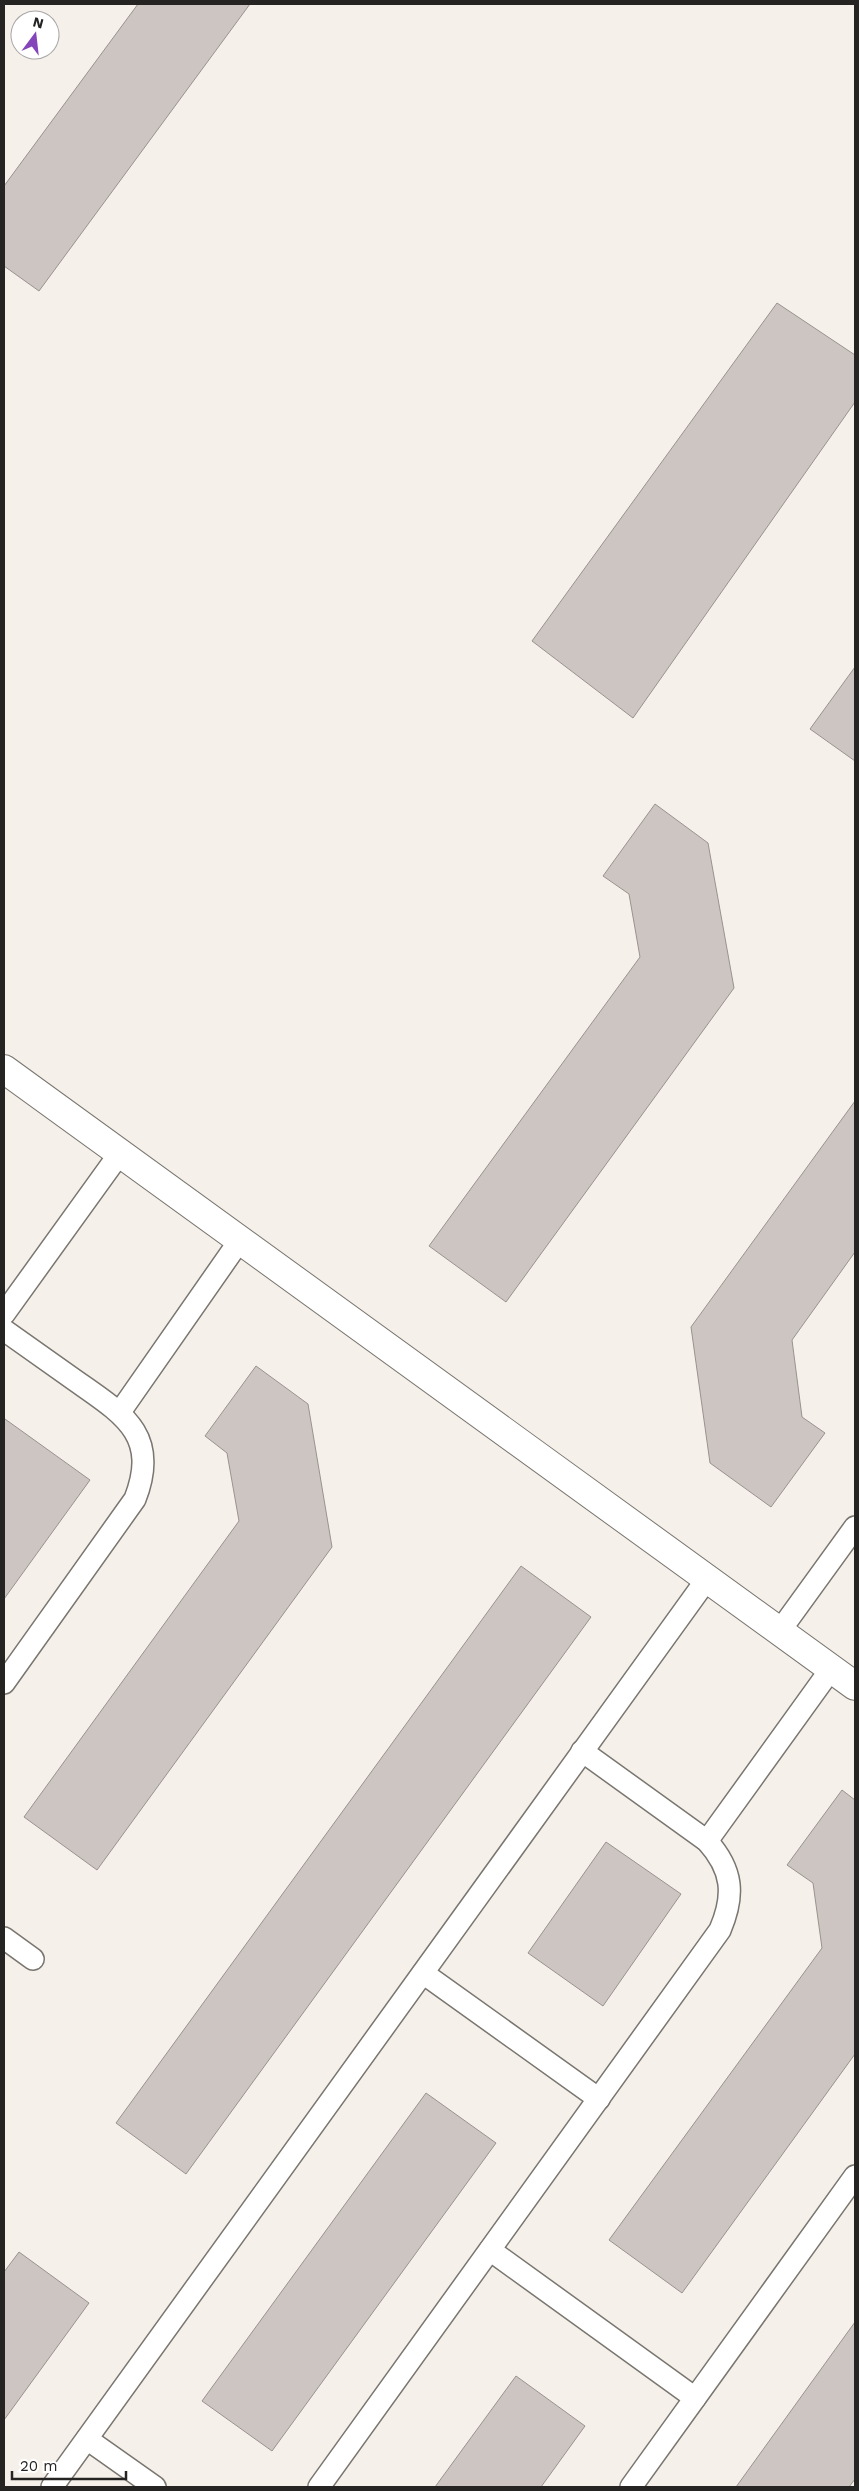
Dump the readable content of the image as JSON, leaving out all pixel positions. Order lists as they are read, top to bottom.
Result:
{
  "scale_bar": "20 m",
  "north": "top"
}
